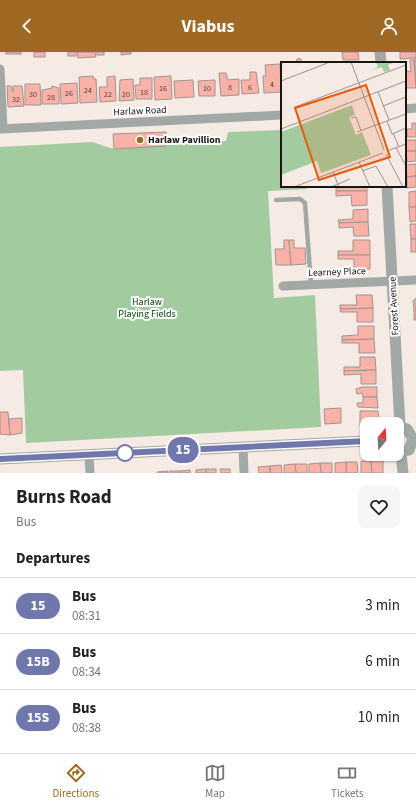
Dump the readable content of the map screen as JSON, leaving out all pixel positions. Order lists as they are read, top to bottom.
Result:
{
  "streets": {
    "street": ["Harlaw Road", "Learney Place", "Forest Avenue"]
  },
  "crossings": [
    ["Learney Place", "Forest Avenue"]
  ],
  "parks": ["Harlaw Playing Fields"],
  "places": ["Harlaw Pavillion"],
  "lines": ["bus line 15"],
  "house_numbers": [
    "4",
    "8",
    "6",
    "16",
    "10",
    "24",
    "18",
    "26",
    "30",
    "22",
    "20",
    "28",
    "32"
  ],
  "north": "top",
  "page": {
    "header": "Viabus",
    "on_map": "15",
    "heading": [
      ["Burns Road", "Bus"],
      "Departures"
    ],
    "list": [
      {
        "mark": "15",
        "name": "Bus",
        "note": "08:31",
        "value": "3 min"
      },
      {
        "mark": "15B",
        "name": "Bus",
        "note": "08:34",
        "value": "6 min"
      },
      {
        "mark": "15S",
        "name": "Bus",
        "note": "08:38",
        "value": "10 min"
      }
    ],
    "tabs": ["Directions", "Map", "Tickets"]
  }
}
